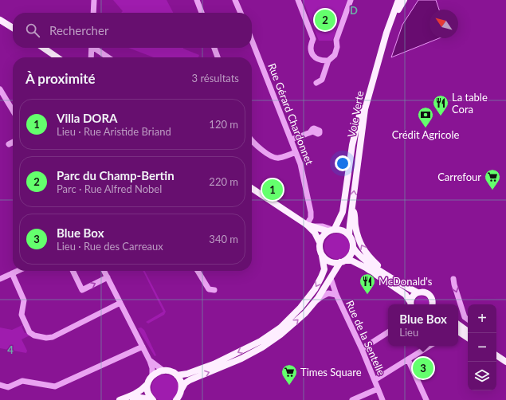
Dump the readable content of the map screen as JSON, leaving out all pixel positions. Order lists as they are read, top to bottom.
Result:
{
  "streets": {
    "main road": ["Voie Verte"],
    "street": ["Rue Gérard Chardonnet", "Rue de la Sentelle"]
  },
  "places": {
    "restaurant": ["La table Cora", "McDonald's"],
    "bank": ["Crédit Agricole"],
    "supermarket": ["Carrefour", "Times Square"]
  },
  "north": "top left",
  "page": {
    "pins": ["2", "1", "3"],
    "search": "Rechercher",
    "heading": ["À proximité", "3 résultats"],
    "list": [
      {
        "mark": "1",
        "name": "Villa DORA",
        "note": "Lieu · Rue Aristide Briand",
        "value": "120 m"
      },
      {
        "mark": "2",
        "name": "Parc du Champ-Bertin",
        "note": "Parc · Rue Alfred Nobel",
        "value": "220 m"
      },
      {
        "mark": "3",
        "name": "Blue Box",
        "note": "Lieu · Rue des Carreaux",
        "value": "340 m"
      }
    ],
    "map_buttons": ["+", "−"],
    "popup": ["Blue Box", "Lieu"]
  },
  "grid": {
    "columns": ["D"],
    "rows": ["4"]
  }
}
